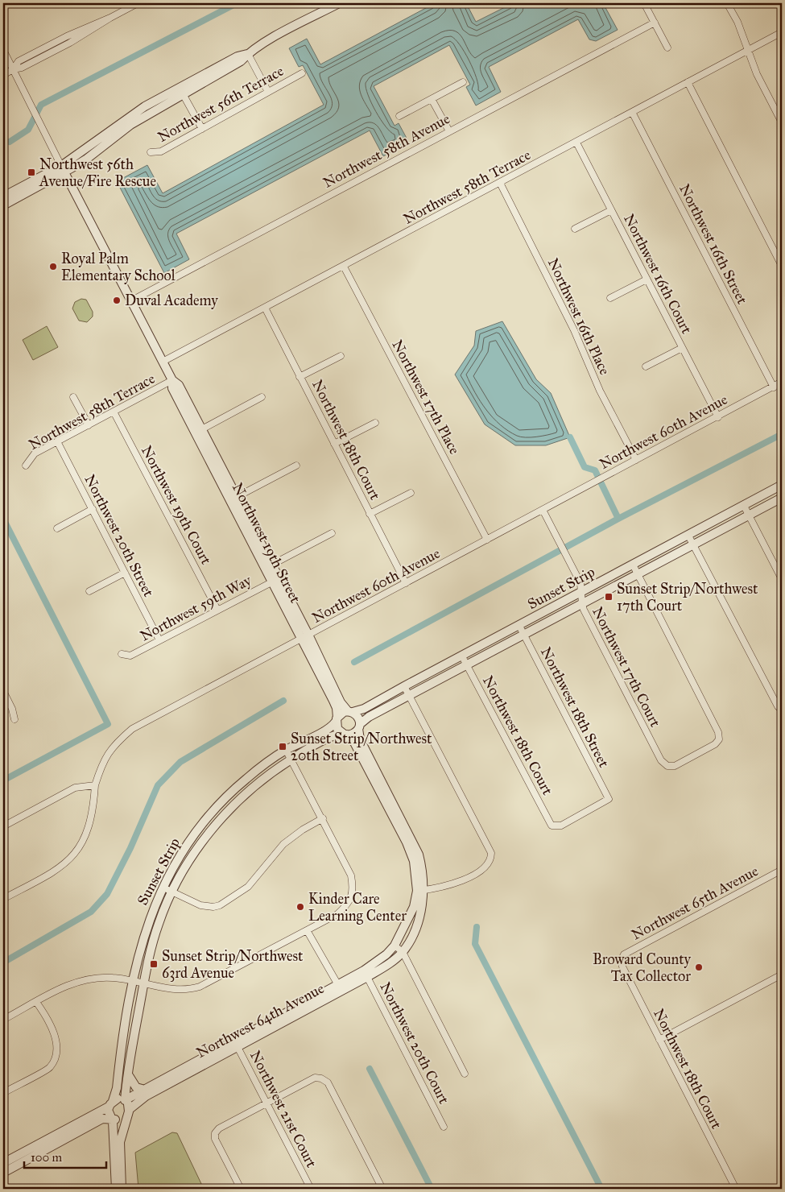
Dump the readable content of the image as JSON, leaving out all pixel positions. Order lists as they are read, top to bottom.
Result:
{
  "streets": {
    "street": [
      "Northwest 56th Terrace",
      "Northwest 58th Avenue",
      "Northwest 58th Terrace",
      "Northwest 16th Street",
      "Northwest 16th Court",
      "Northwest 16th Place",
      "Northwest 17th Place",
      "Northwest 60th Avenue",
      "Northwest 18th Court",
      "Northwest 19th Court",
      "Northwest 20th Street",
      "Northwest 19th Street",
      "Sunset Strip",
      "Northwest 59th Way",
      "Northwest 17th Court",
      "Northwest 18th Street",
      "Northwest 65th Avenue",
      "Northwest 64th Avenue",
      "Northwest 20th Court",
      "Northwest 21st Court"
    ]
  },
  "crossings": [
    ["Northwest 58th Avenue", "Northwest 19th Street"],
    ["Northwest 58th Terrace", "Northwest 16th Street"],
    ["Northwest 58th Terrace", "Northwest 16th Court"],
    ["Northwest 58th Terrace", "Northwest 16th Place"],
    ["Northwest 58th Terrace", "Northwest 17th Place"],
    ["Northwest 58th Terrace", "Northwest 18th Court"],
    ["Northwest 58th Terrace", "Northwest 19th Court"],
    ["Northwest 58th Terrace", "Northwest 20th Street"],
    ["Northwest 58th Terrace", "Northwest 19th Street"],
    ["Northwest 16th Street", "Northwest 60th Avenue"],
    ["Northwest 16th Court", "Northwest 60th Avenue"],
    ["Northwest 16th Place", "Northwest 60th Avenue"],
    ["Northwest 17th Place", "Northwest 60th Avenue"],
    ["Northwest 60th Avenue", "Northwest 18th Court"],
    ["Northwest 60th Avenue", "Northwest 19th Street"],
    ["Northwest 60th Avenue", "Northwest 17th Court"],
    ["Northwest 18th Court", "Sunset Strip"],
    ["Northwest 18th Court", "Northwest 18th Street"],
    ["Northwest 18th Court", "Northwest 65th Avenue"],
    ["Northwest 19th Court", "Northwest 59th Way"],
    ["Northwest 20th Street", "Northwest 59th Way"],
    ["Northwest 19th Street", "Sunset Strip"],
    ["Northwest 19th Street", "Northwest 59th Way"],
    ["Sunset Strip", "Northwest 17th Court"],
    ["Sunset Strip", "Northwest 18th Street"],
    ["Sunset Strip", "Northwest 64th Avenue"],
    ["Northwest 64th Avenue", "Northwest 20th Court"],
    ["Northwest 64th Avenue", "Northwest 21st Court"]
  ],
  "places": {
    "transit": [
      "Northwest 56th Avenue/Fire Rescue",
      "Sunset Strip/Northwest 17th Court",
      "Sunset Strip/Northwest 20th Street",
      "Sunset Strip/Northwest 63rd Avenue"
    ],
    "other": [
      "Royal Palm Elementary School",
      "Duval Academy",
      "Kinder Care Learning Center",
      "Broward County Tax Collector"
    ]
  },
  "scale_bar": "100 m"
}
